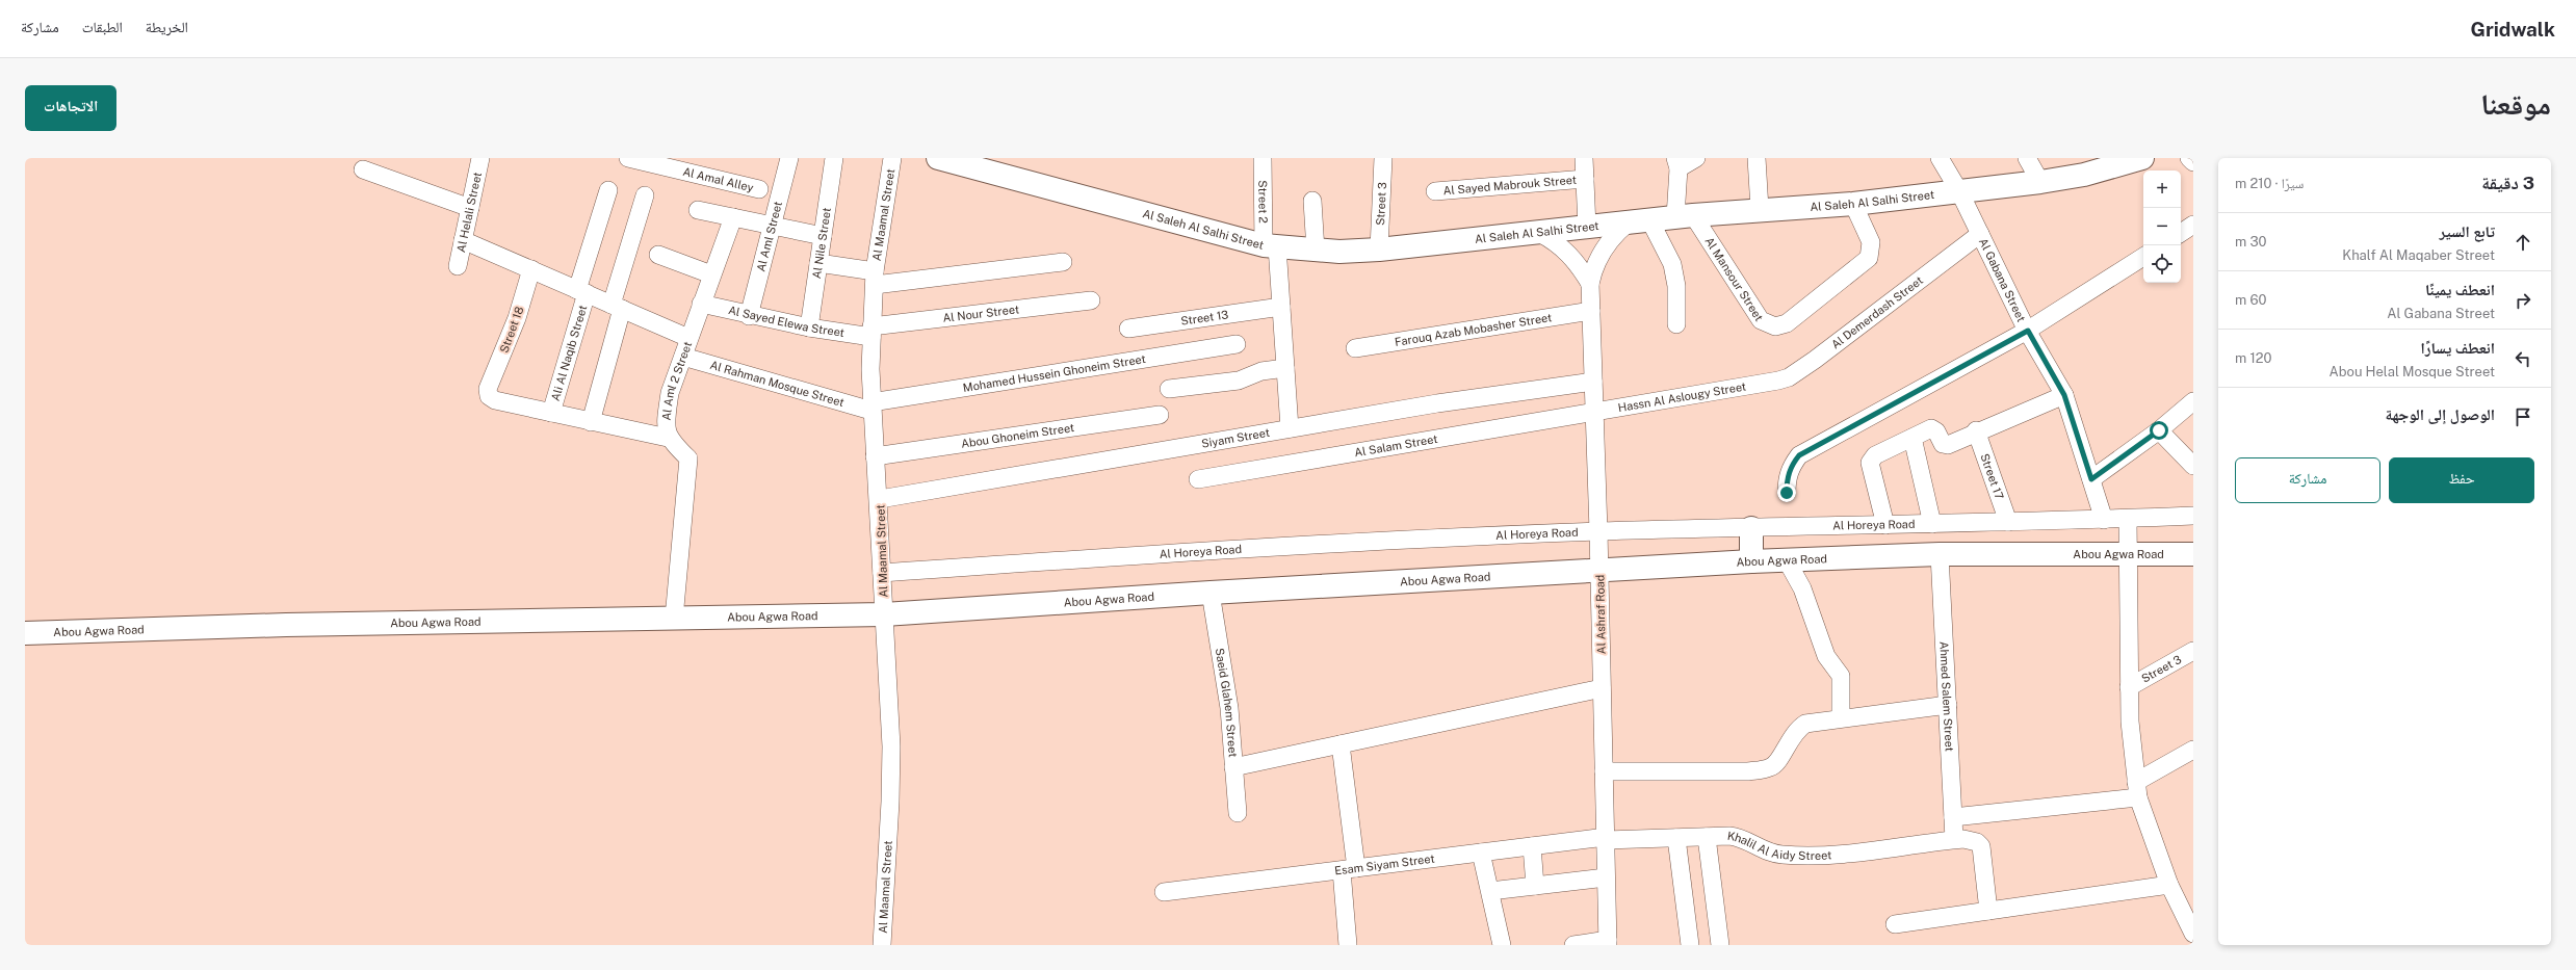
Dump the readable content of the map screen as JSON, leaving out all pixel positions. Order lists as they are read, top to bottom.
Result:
{
  "streets": {
    "street": [
      "Al Amal Alley",
      "Al Sayed Mabrouk Street",
      "Al Saleh Al Salhi Street",
      "Street 2",
      "Street 3",
      "Al Helali Street",
      "Al Maamal Street",
      "Al Aml Street",
      "Al Nile Street",
      "Al Mansour Street",
      "Al Gabana Street",
      "Al Demerdash Street",
      "Al Nour Street",
      "Street 13",
      "Al Sayed Elewa Street",
      "Street 18",
      "Farouq Azab Mobasher Street",
      "Ali Al Naqib Street",
      "Mohamed Hussein Ghoneim Street",
      "Al Aml 2 Street",
      "Al Rahman Mosque Street",
      "Hassn Al Aslougy Street",
      "Abou Ghoneim Street",
      "Siyam Street",
      "Al Salam Street",
      "Street 17",
      "Al Horeya Road",
      "Abou Agwa Road",
      "Al Ashraf Road",
      "Ahmed Salem Street",
      "Saeid Glahem Street",
      "Khalil Al Aidy Street",
      "Esam Siyam Street"
    ]
  },
  "crossings": [
    ["Al Saleh Al Salhi Street", "Street 2"],
    ["Al Saleh Al Salhi Street", "Street 3"],
    ["Al Saleh Al Salhi Street", "Al Mansour Street"],
    ["Al Saleh Al Salhi Street", "Al Gabana Street"],
    ["Al Saleh Al Salhi Street", "Al Ashraf Road"],
    ["Street 2", "Street 13"],
    ["Street 2", "Siyam Street"],
    ["Al Maamal Street", "Al Nour Street"],
    ["Al Maamal Street", "Al Sayed Elewa Street"],
    ["Al Maamal Street", "Mohamed Hussein Ghoneim Street"],
    ["Al Maamal Street", "Al Rahman Mosque Street"],
    ["Al Maamal Street", "Abou Ghoneim Street"],
    ["Al Maamal Street", "Siyam Street"],
    ["Al Maamal Street", "Al Horeya Road"],
    ["Al Maamal Street", "Abou Agwa Road"],
    ["Al Aml Street", "Al Sayed Elewa Street"],
    ["Al Nile Street", "Al Sayed Elewa Street"],
    ["Al Gabana Street", "Al Demerdash Street"],
    ["Al Gabana Street", "Al Horeya Road"],
    ["Al Demerdash Street", "Hassn Al Aslougy Street"],
    ["Al Nour Street", "Al Sayed Elewa Street"],
    ["Al Sayed Elewa Street", "Al Aml 2 Street"],
    ["Street 18", "Ali Al Naqib Street"],
    ["Farouq Azab Mobasher Street", "Al Ashraf Road"],
    ["Mohamed Hussein Ghoneim Street", "Al Rahman Mosque Street"],
    ["Al Aml 2 Street", "Al Rahman Mosque Street"],
    ["Al Aml 2 Street", "Abou Agwa Road"],
    ["Hassn Al Aslougy Street", "Al Salam Street"],
    ["Hassn Al Aslougy Street", "Al Ashraf Road"],
    ["Siyam Street", "Al Ashraf Road"],
    ["Al Salam Street", "Al Ashraf Road"],
    ["Street 17", "Al Horeya Road"],
    ["Al Horeya Road", "Al Ashraf Road"],
    ["Abou Agwa Road", "Al Ashraf Road"],
    ["Abou Agwa Road", "Ahmed Salem Street"],
    ["Abou Agwa Road", "Saeid Glahem Street"],
    ["Al Ashraf Road", "Khalil Al Aidy Street"],
    ["Al Ashraf Road", "Esam Siyam Street"],
    ["Ahmed Salem Street", "Khalil Al Aidy Street"],
    ["Khalil Al Aidy Street", "Esam Siyam Street"]
  ],
  "page": {
    "header": "Gridwalk",
    "nav": ["الخريطة", "الطبقات", "مشاركة"],
    "title": "موقعنا",
    "buttons": [
      "الاتجاهات",
      ["حفظ", "مشاركة"]
    ],
    "heading": ["3 دقيقة", "سيرًا · 210 m"],
    "map_buttons": ["+", "−"],
    "list": [
      ["تابع السير", "Khalf Al Maqaber Street", "30 m"],
      ["انعطف يمينًا", "Al Gabana Street", "60 m"],
      ["انعطف يسارًا", "Abou Helal Mosque Street", "120 m"],
      "الوصول إلى الوجهة"
    ]
  }
}
